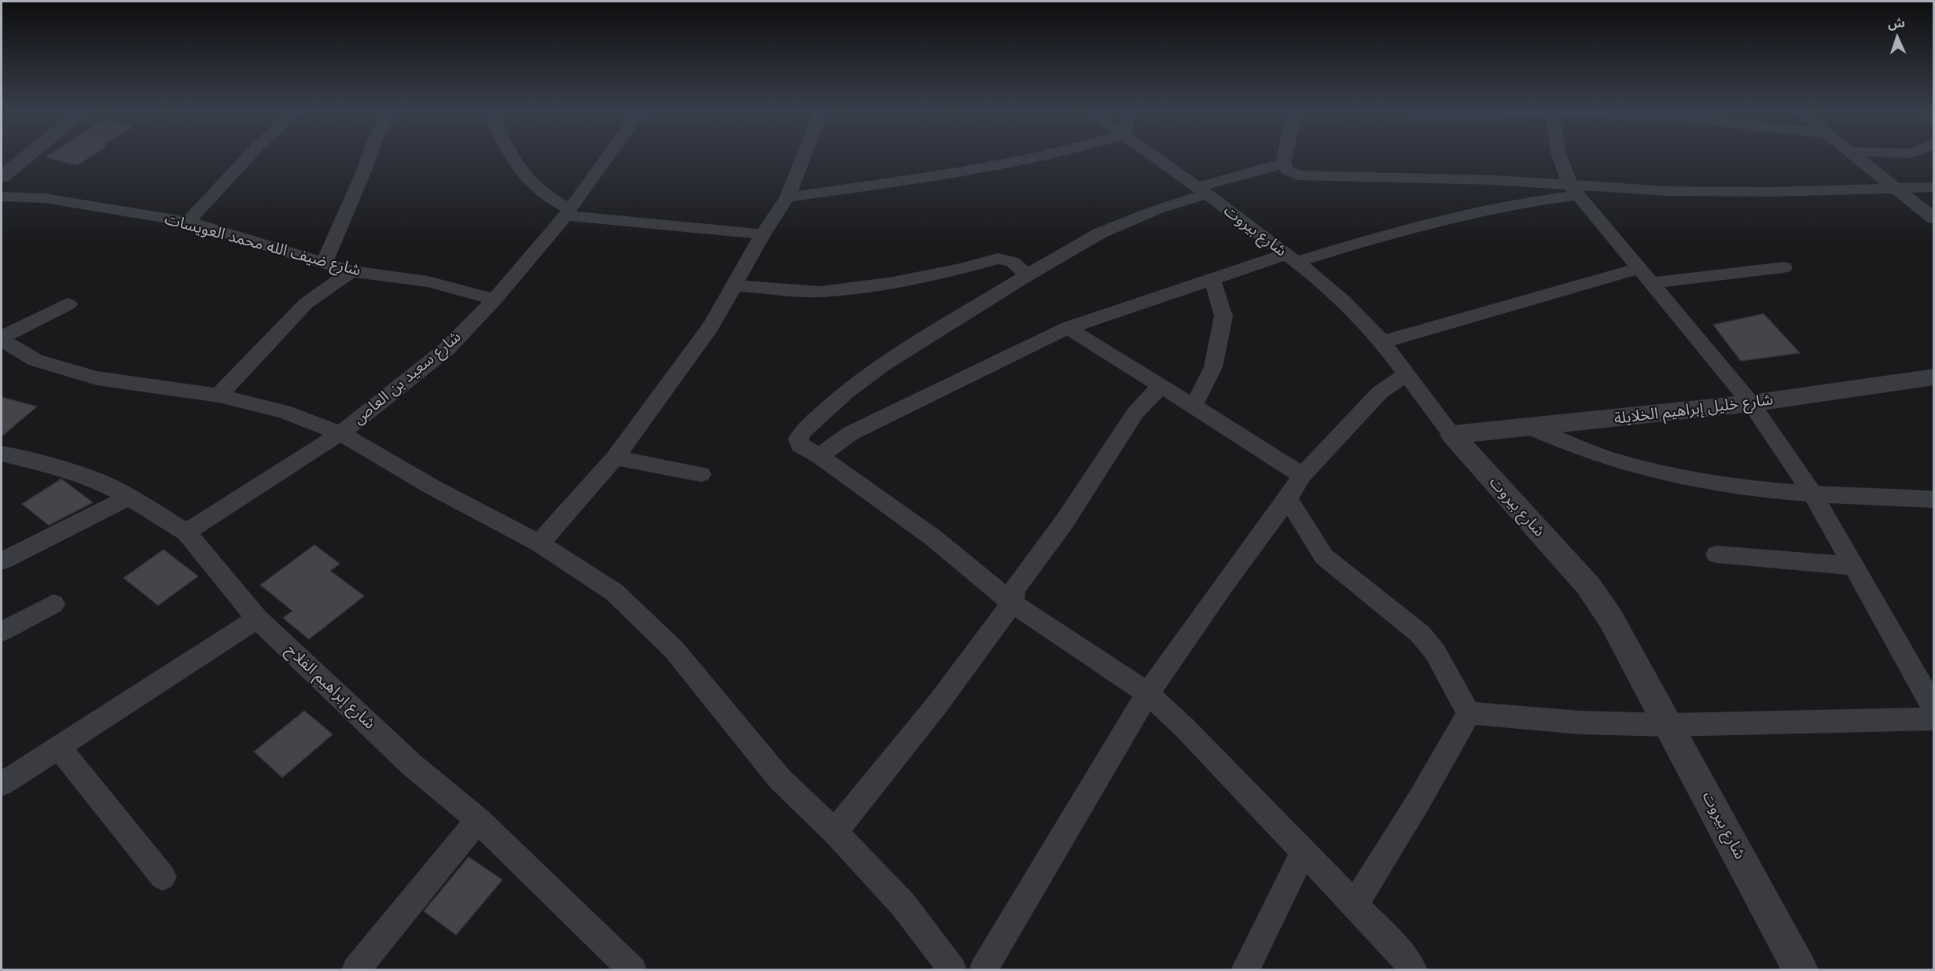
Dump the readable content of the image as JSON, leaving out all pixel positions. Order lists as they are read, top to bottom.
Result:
{
  "streets": {
    "street": [
      "شارع بيروت",
      "شارع ضيف الله محمد العويسات",
      "شارع سعيد بن العاص",
      "شارع خليل إبراهيم الخلايلة",
      "شارع إبراهيم الفلاح"
    ]
  },
  "crossings": [
    ["شارع بيروت", "شارع خليل إبراهيم الخلايلة"],
    ["شارع ضيف الله محمد العويسات", "شارع سعيد بن العاص"],
    ["شارع سعيد بن العاص", "شارع إبراهيم الفلاح"]
  ],
  "north": "top"
}
